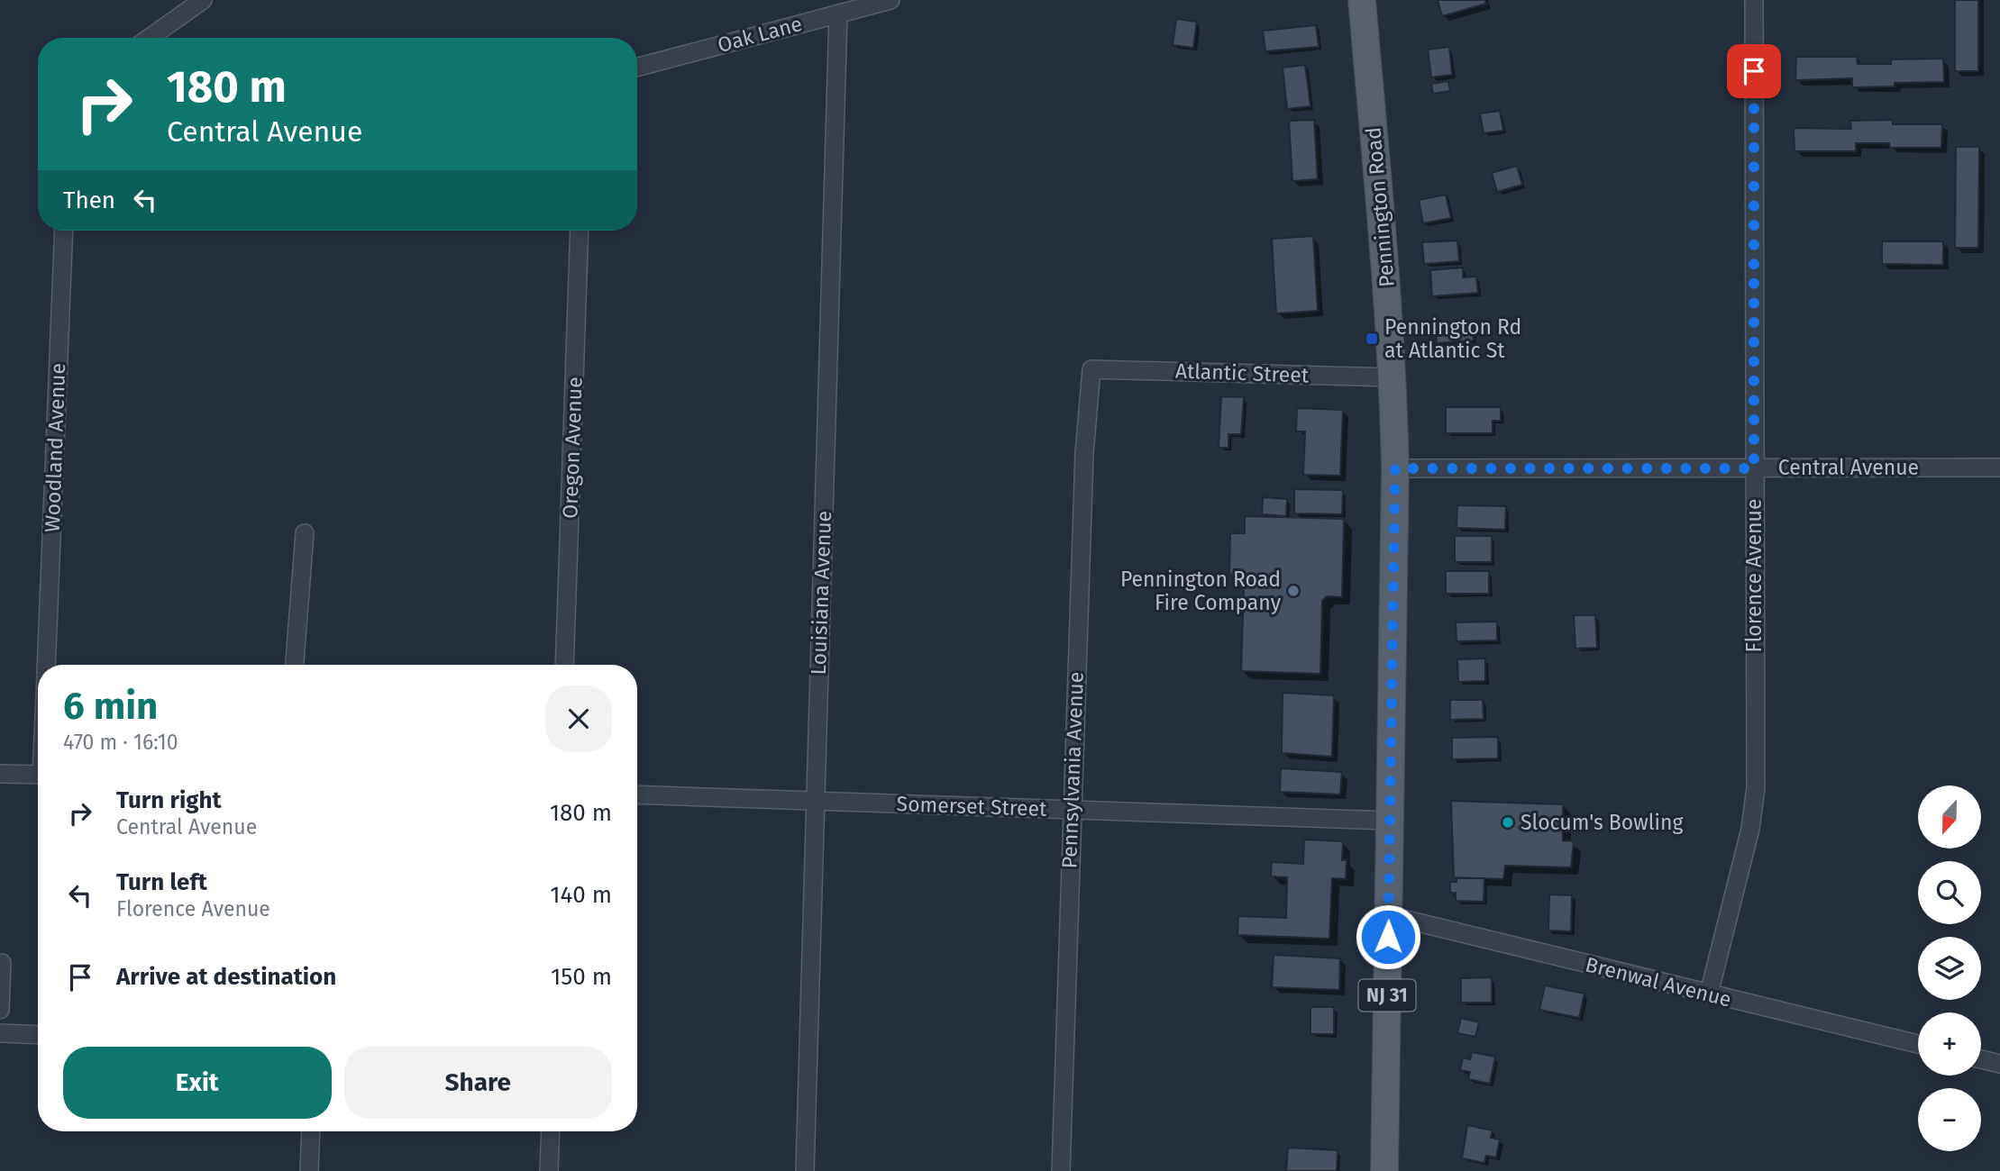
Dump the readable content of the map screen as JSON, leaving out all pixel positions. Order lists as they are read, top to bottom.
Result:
{
  "streets": {
    "main road": ["Pennington Road", "NJ 31"],
    "street": [
      "Oak Lane",
      "Atlantic Street",
      "Woodland Avenue",
      "Oregon Avenue",
      "Central Avenue",
      "Florence Avenue",
      "Louisiana Avenue",
      "Pennsylvania Avenue",
      "Somerset Street",
      "Brenwal Avenue"
    ]
  },
  "crossings": [
    ["Oak Lane", "Louisiana Avenue"],
    ["Pennington Road", "Atlantic Street"],
    ["Pennington Road", "Central Avenue"],
    ["Pennington Road", "Somerset Street"],
    ["Pennington Road", "Brenwal Avenue"],
    ["Atlantic Street", "Pennsylvania Avenue"],
    ["Central Avenue", "Florence Avenue"],
    ["Florence Avenue", "Brenwal Avenue"],
    ["Louisiana Avenue", "Somerset Street"],
    ["Pennsylvania Avenue", "Somerset Street"]
  ],
  "places": {
    "transit": ["Pennington Rd at Atlantic St"],
    "other": ["Pennington Road Fire Company", "Slocum's Bowling"]
  },
  "north": "bottom",
  "page": {
    "turn": ["180 m", "Central Avenue"],
    "then": "Then",
    "heading": ["6 min", "470 m · 16:10"],
    "list": [
      {
        "name": "Turn right",
        "note": "Central Avenue",
        "value": "180 m"
      },
      {
        "name": "Turn left",
        "note": "Florence Avenue",
        "value": "140 m"
      },
      {
        "name": "Arrive at destination",
        "value": "150 m"
      }
    ],
    "map_buttons": ["+", "−"],
    "buttons": ["Exit", "Share"]
  }
}
